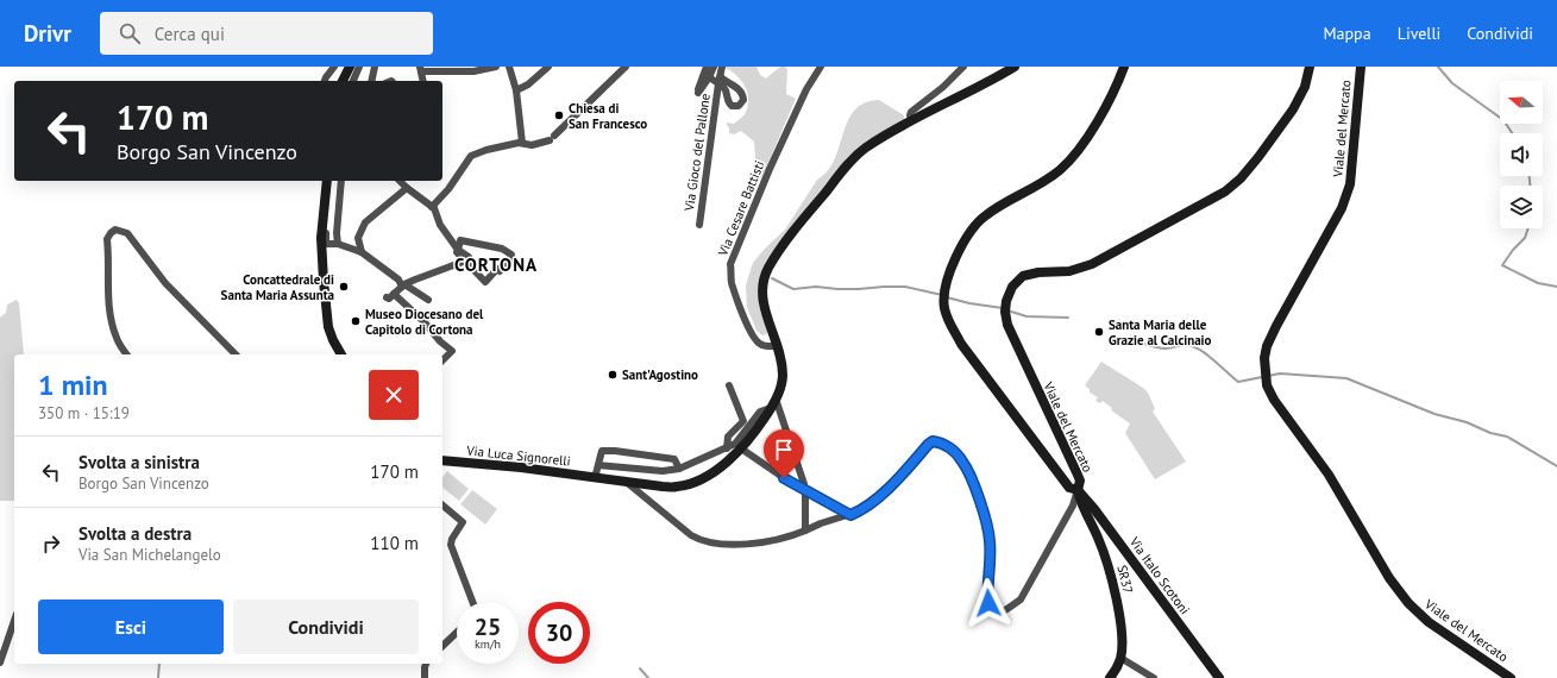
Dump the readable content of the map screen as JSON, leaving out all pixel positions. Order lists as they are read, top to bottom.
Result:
{
  "streets": {
    "main road": [
      "Viale del Mercato",
      "Via Luca Signorelli",
      "Via Italo Scotoni",
      "SR37"
    ],
    "street": ["Via Gioco del Pallone", "Via Cesare Battisti"]
  },
  "crossings": [
    ["Viale del Mercato", "Via Italo Scotoni"],
    ["Viale del Mercato", "SR37"],
    ["Via Italo Scotoni", "SR37"]
  ],
  "districts": ["CORTONA"],
  "places": [
    "Chiesa di San Francesco",
    "Concattedrale di Santa Maria Assunta",
    "Museo Diocesano del Capitolo di Cortona",
    "Santa Maria delle Grazie al Calcinaio",
    "Sant'Agostino"
  ],
  "north": "left",
  "page": {
    "header": "Drivr",
    "search": "Cerca qui",
    "nav": ["Mappa", "Livelli", "Condividi"],
    "turn": ["170 m", "Borgo San Vincenzo"],
    "heading": ["1 min", "350 m · 15:19"],
    "list": [
      {
        "name": "Svolta a sinistra",
        "note": "Borgo San Vincenzo",
        "value": "170 m"
      },
      {
        "name": "Svolta a destra",
        "note": "Via San Michelangelo",
        "value": "110 m"
      }
    ],
    "buttons": ["Esci", "Condividi"],
    "speed": "25 km/h",
    "limit": "30"
  }
}
